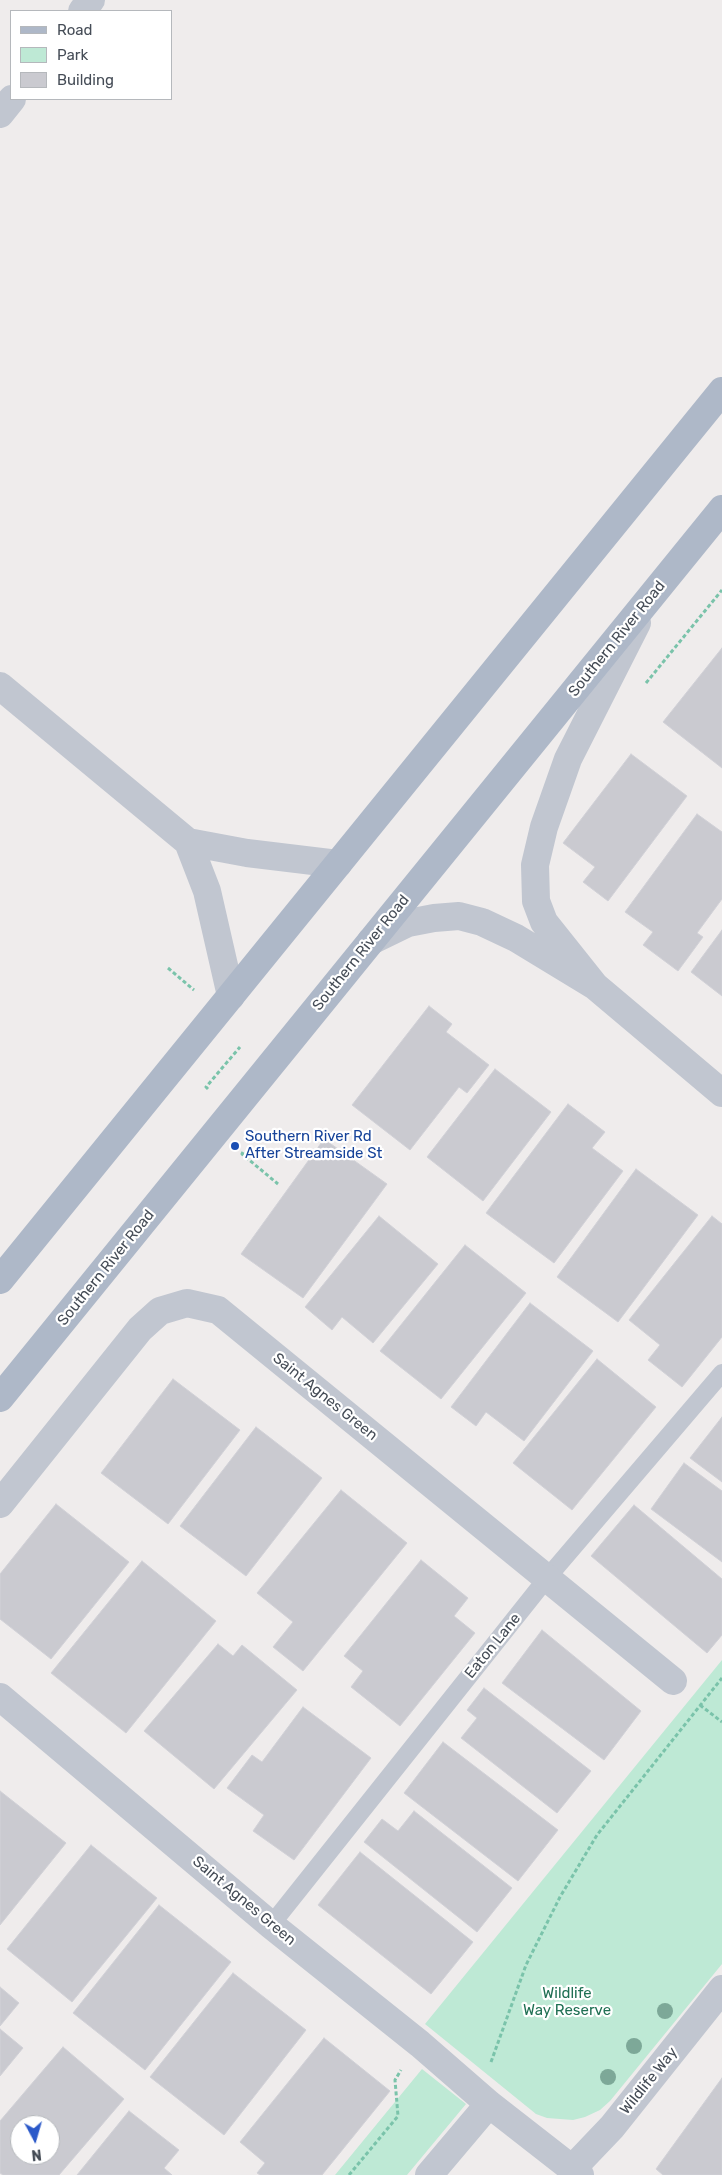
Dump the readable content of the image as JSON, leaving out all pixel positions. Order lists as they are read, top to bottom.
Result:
{
  "streets": {
    "main road": ["Southern River Road"],
    "street": ["Saint Agnes Green", "Wildlife Way"],
    "lane": ["Eaton Lane"]
  },
  "crossings": [
    ["Saint Agnes Green", "Eaton Lane"],
    ["Saint Agnes Green", "Wildlife Way"]
  ],
  "parks": ["Wildlife Way Reserve"],
  "places": ["Southern River Rd After Streamside St"],
  "legend": ["Road", "Park", "Building"],
  "north": "bottom"
}
